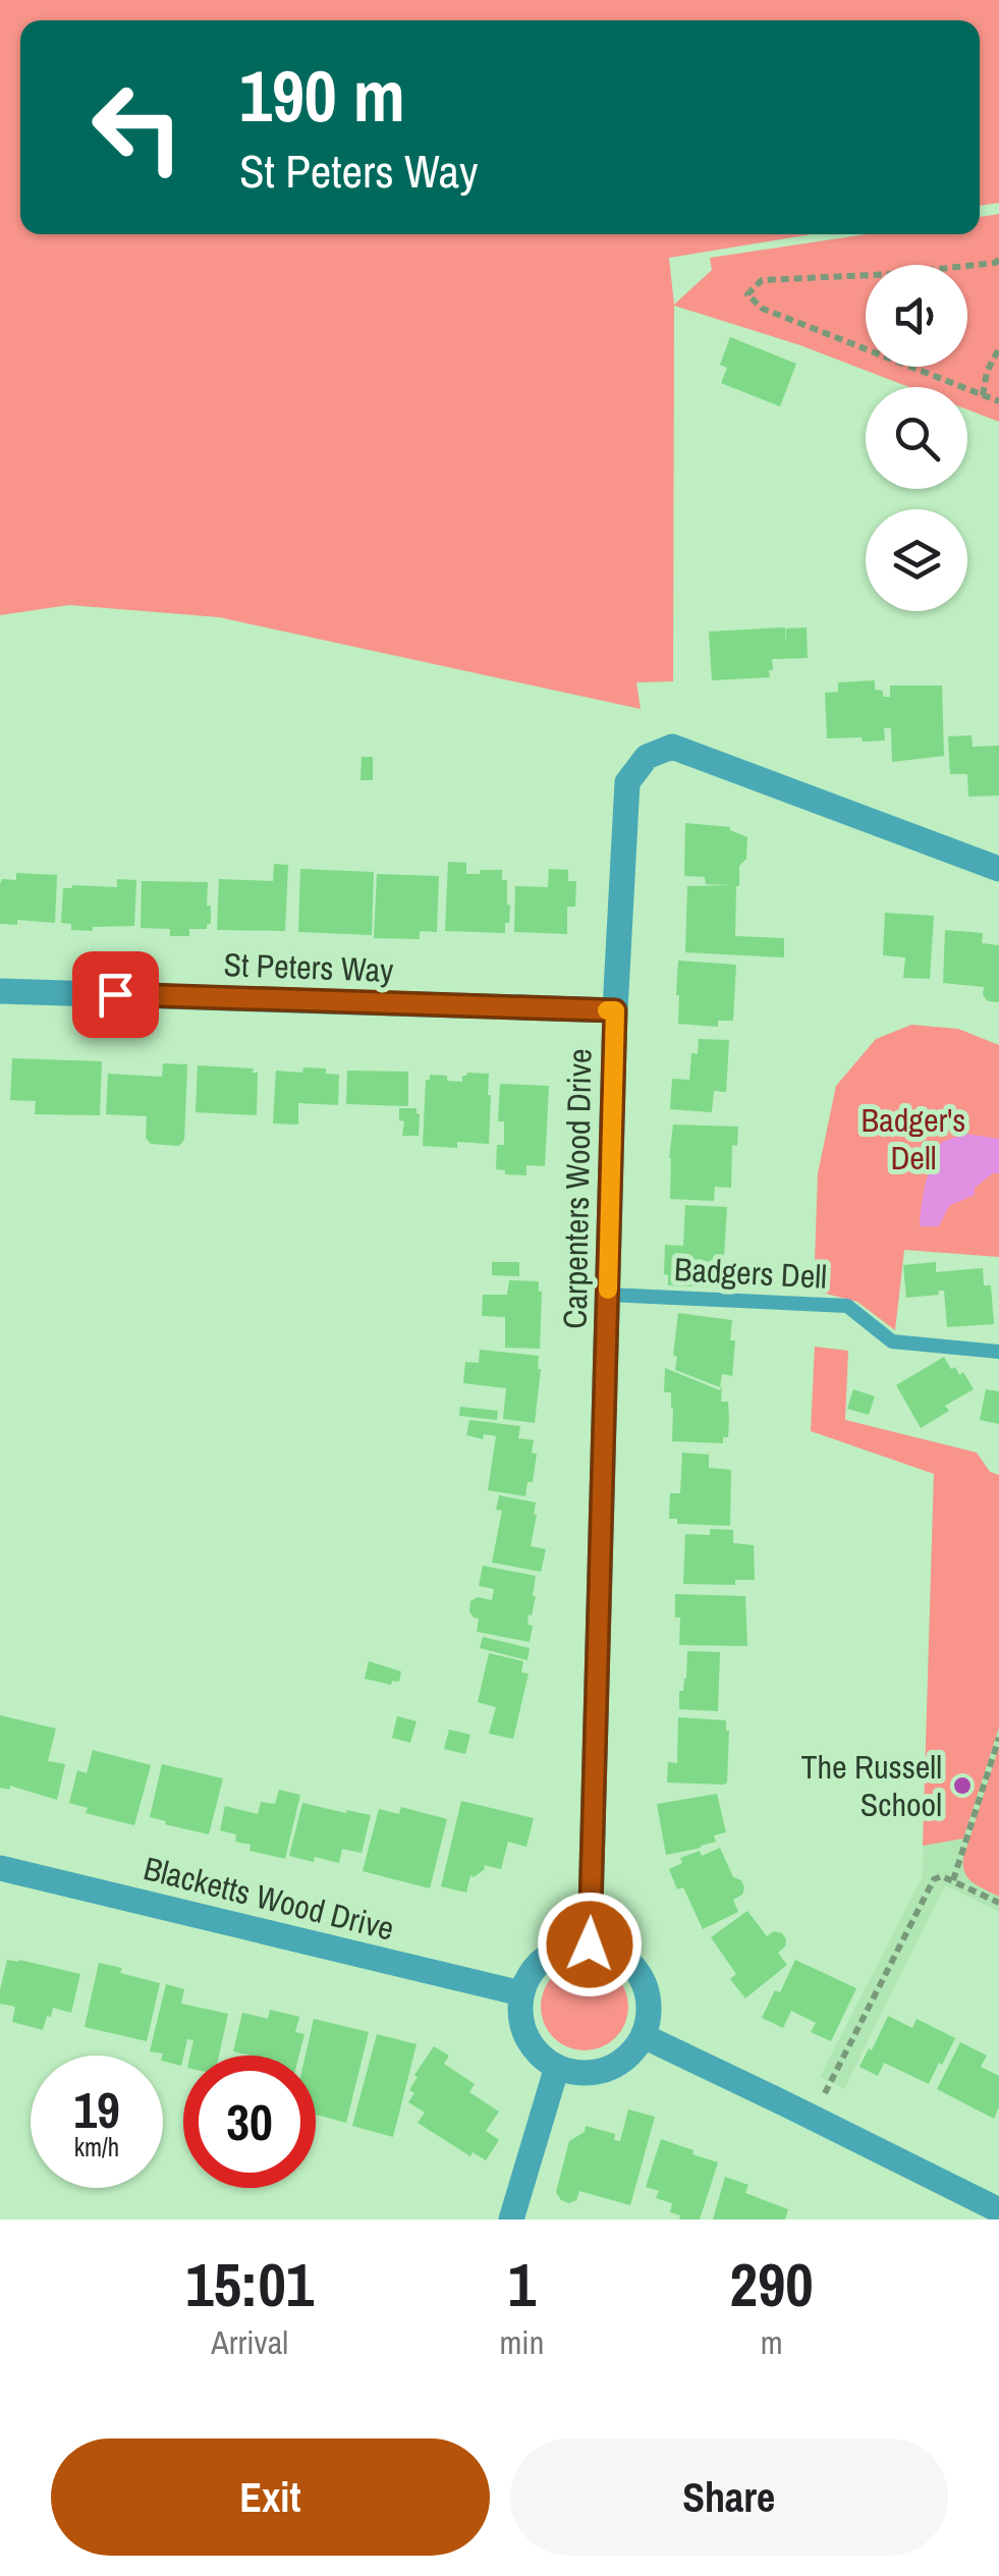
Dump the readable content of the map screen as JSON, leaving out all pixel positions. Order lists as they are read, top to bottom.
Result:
{
  "streets": {
    "street": ["St Peters Way", "Carpenters Wood Drive", "Blacketts Wood Drive"],
    "lane": ["Badgers Dell"]
  },
  "crossings": [
    ["St Peters Way", "Carpenters Wood Drive"],
    ["Carpenters Wood Drive", "Badgers Dell"],
    ["Carpenters Wood Drive", "Blacketts Wood Drive"]
  ],
  "parks": ["Badger's Dell"],
  "places": ["The Russell School"],
  "page": {
    "turn": ["190 m", "St Peters Way"],
    "speed": "19 km/h",
    "limit": "30",
    "eta": [
      "15:01",
      "Arrival",
      "1",
      "min",
      "290",
      "m"
    ],
    "buttons": ["Exit", "Share"]
  }
}
